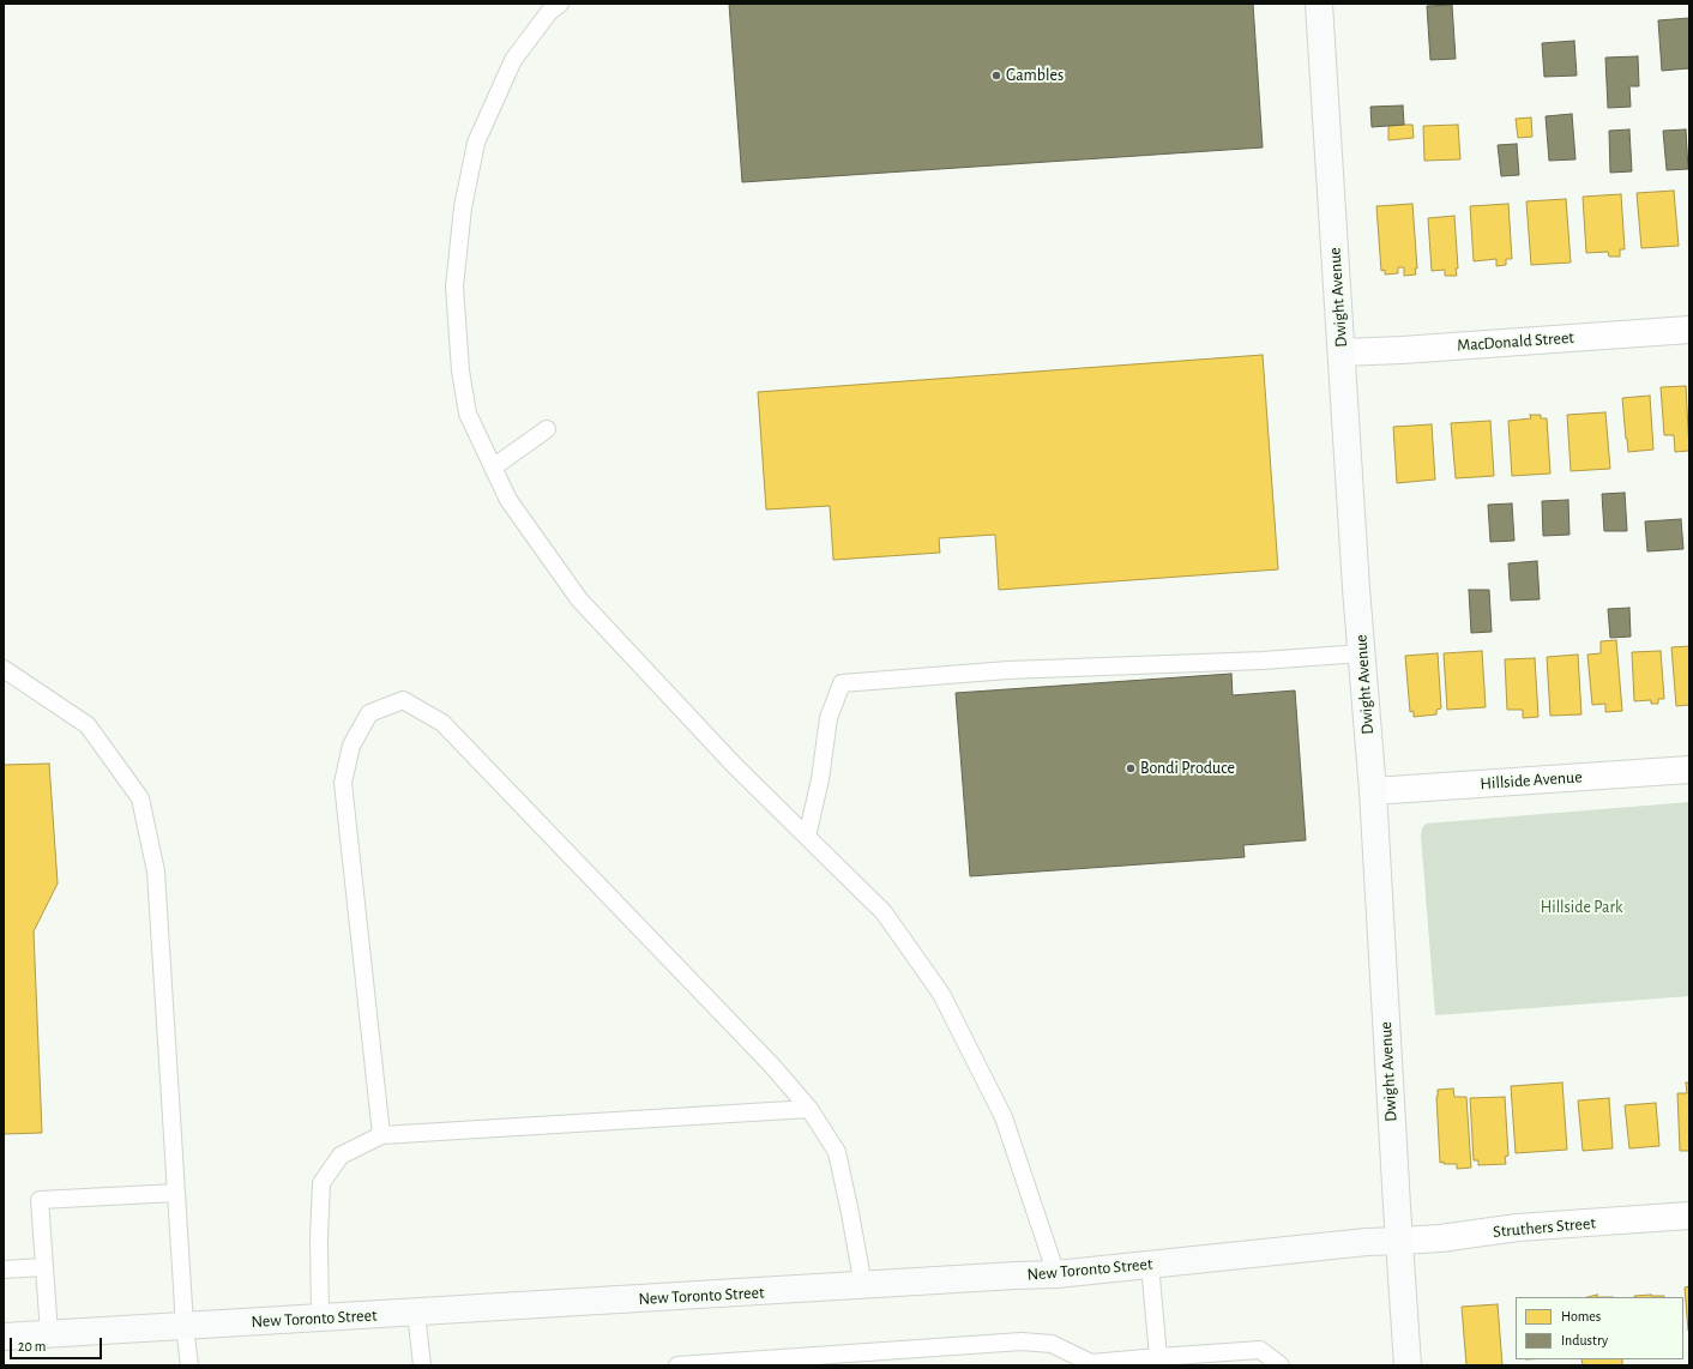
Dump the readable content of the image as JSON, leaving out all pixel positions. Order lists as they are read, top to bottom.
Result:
{
  "streets": {
    "street": [
      "Dwight Avenue",
      "MacDonald Street",
      "Hillside Avenue",
      "Struthers Street",
      "New Toronto Street"
    ]
  },
  "crossings": [
    ["Dwight Avenue", "MacDonald Street"],
    ["Dwight Avenue", "Hillside Avenue"],
    ["Dwight Avenue", "Struthers Street"],
    ["Dwight Avenue", "New Toronto Street"],
    ["Struthers Street", "New Toronto Street"]
  ],
  "parks": ["Hillside Park"],
  "places": ["Gambles", "Bondi Produce"],
  "legend": ["Homes", "Industry"],
  "scale_bar": "20 m"
}
